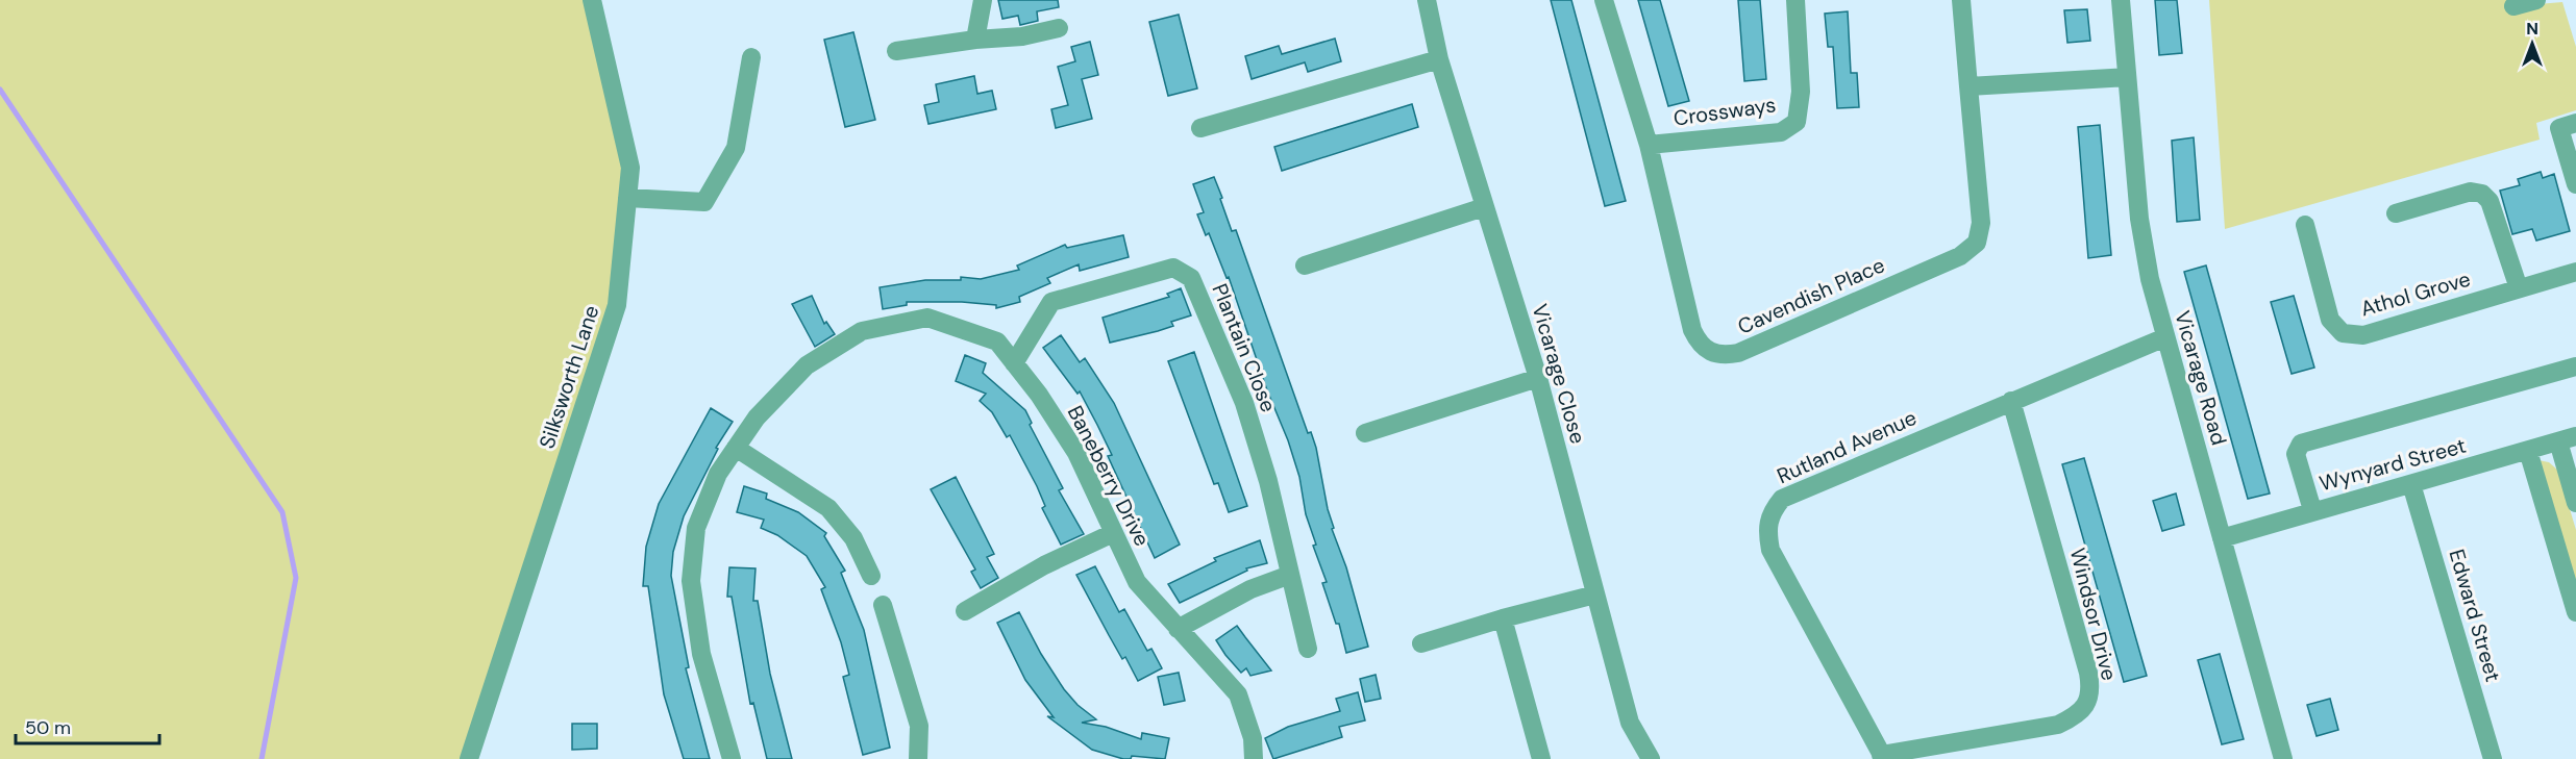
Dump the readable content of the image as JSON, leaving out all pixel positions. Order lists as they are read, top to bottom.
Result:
{
  "streets": {
    "street": [
      "Crossways",
      "Athol Grove",
      "Cavendish Place",
      "Plantain Close",
      "Vicarage Close",
      "Silksworth Lane",
      "Vicarage Road",
      "Rutland Avenue",
      "Wynyard Street",
      "Baneberry Drive",
      "Windsor Drive",
      "Edward Street"
    ]
  },
  "crossings": [
    ["Crossways", "Cavendish Place"],
    ["Plantain Close", "Baneberry Drive"],
    ["Vicarage Road", "Rutland Avenue"],
    ["Vicarage Road", "Wynyard Street"],
    ["Rutland Avenue", "Windsor Drive"],
    ["Wynyard Street", "Edward Street"]
  ],
  "scale_bar": "50 m",
  "north": "top"
}
